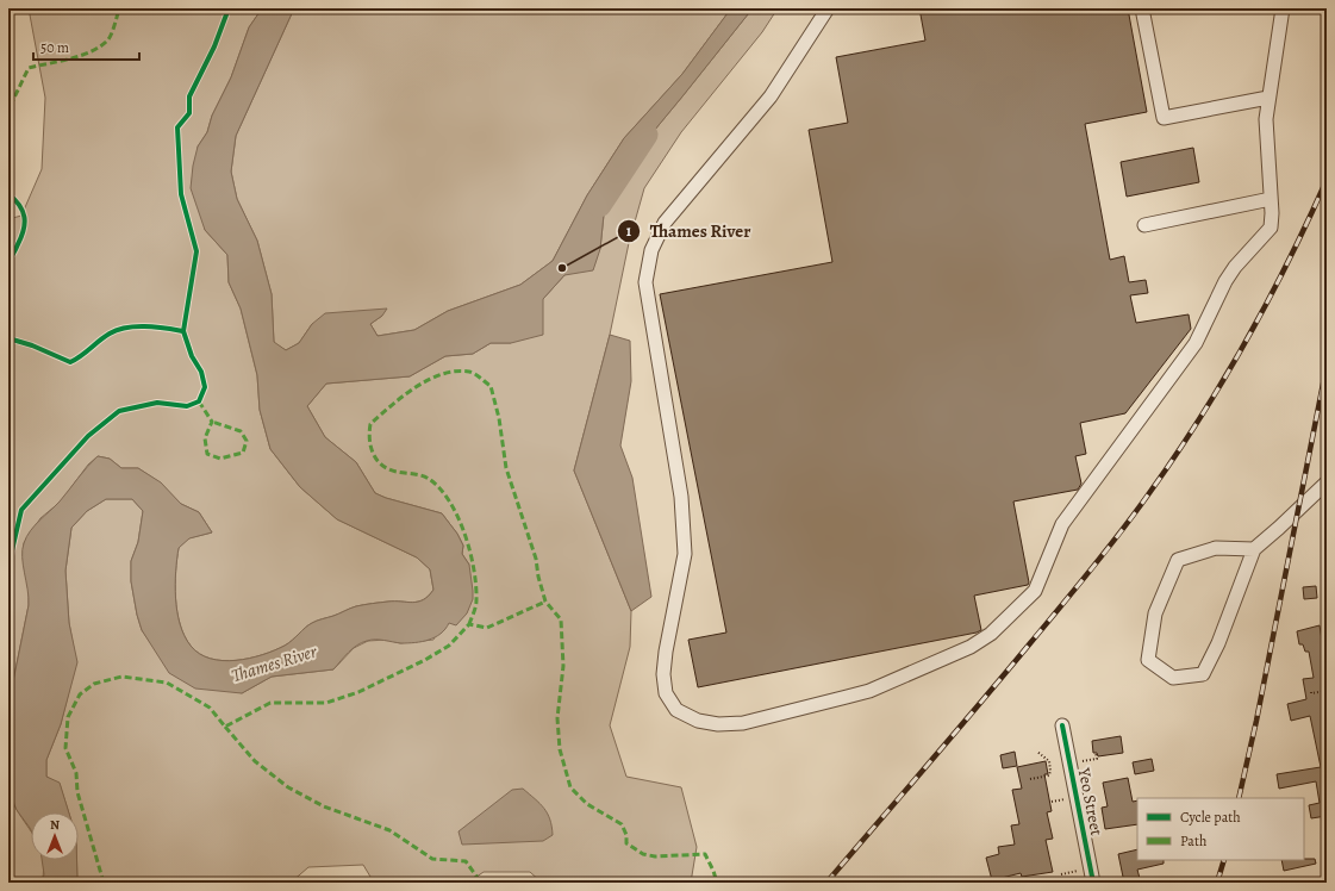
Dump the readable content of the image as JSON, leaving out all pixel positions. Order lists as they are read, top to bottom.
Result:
{
  "streets": {
    "street": ["Yeo Street"]
  },
  "water": ["Thames River"],
  "places": ["Thames River"],
  "legend": ["Cycle path", "Path"],
  "scale_bar": "50 m",
  "north": "top"
}
